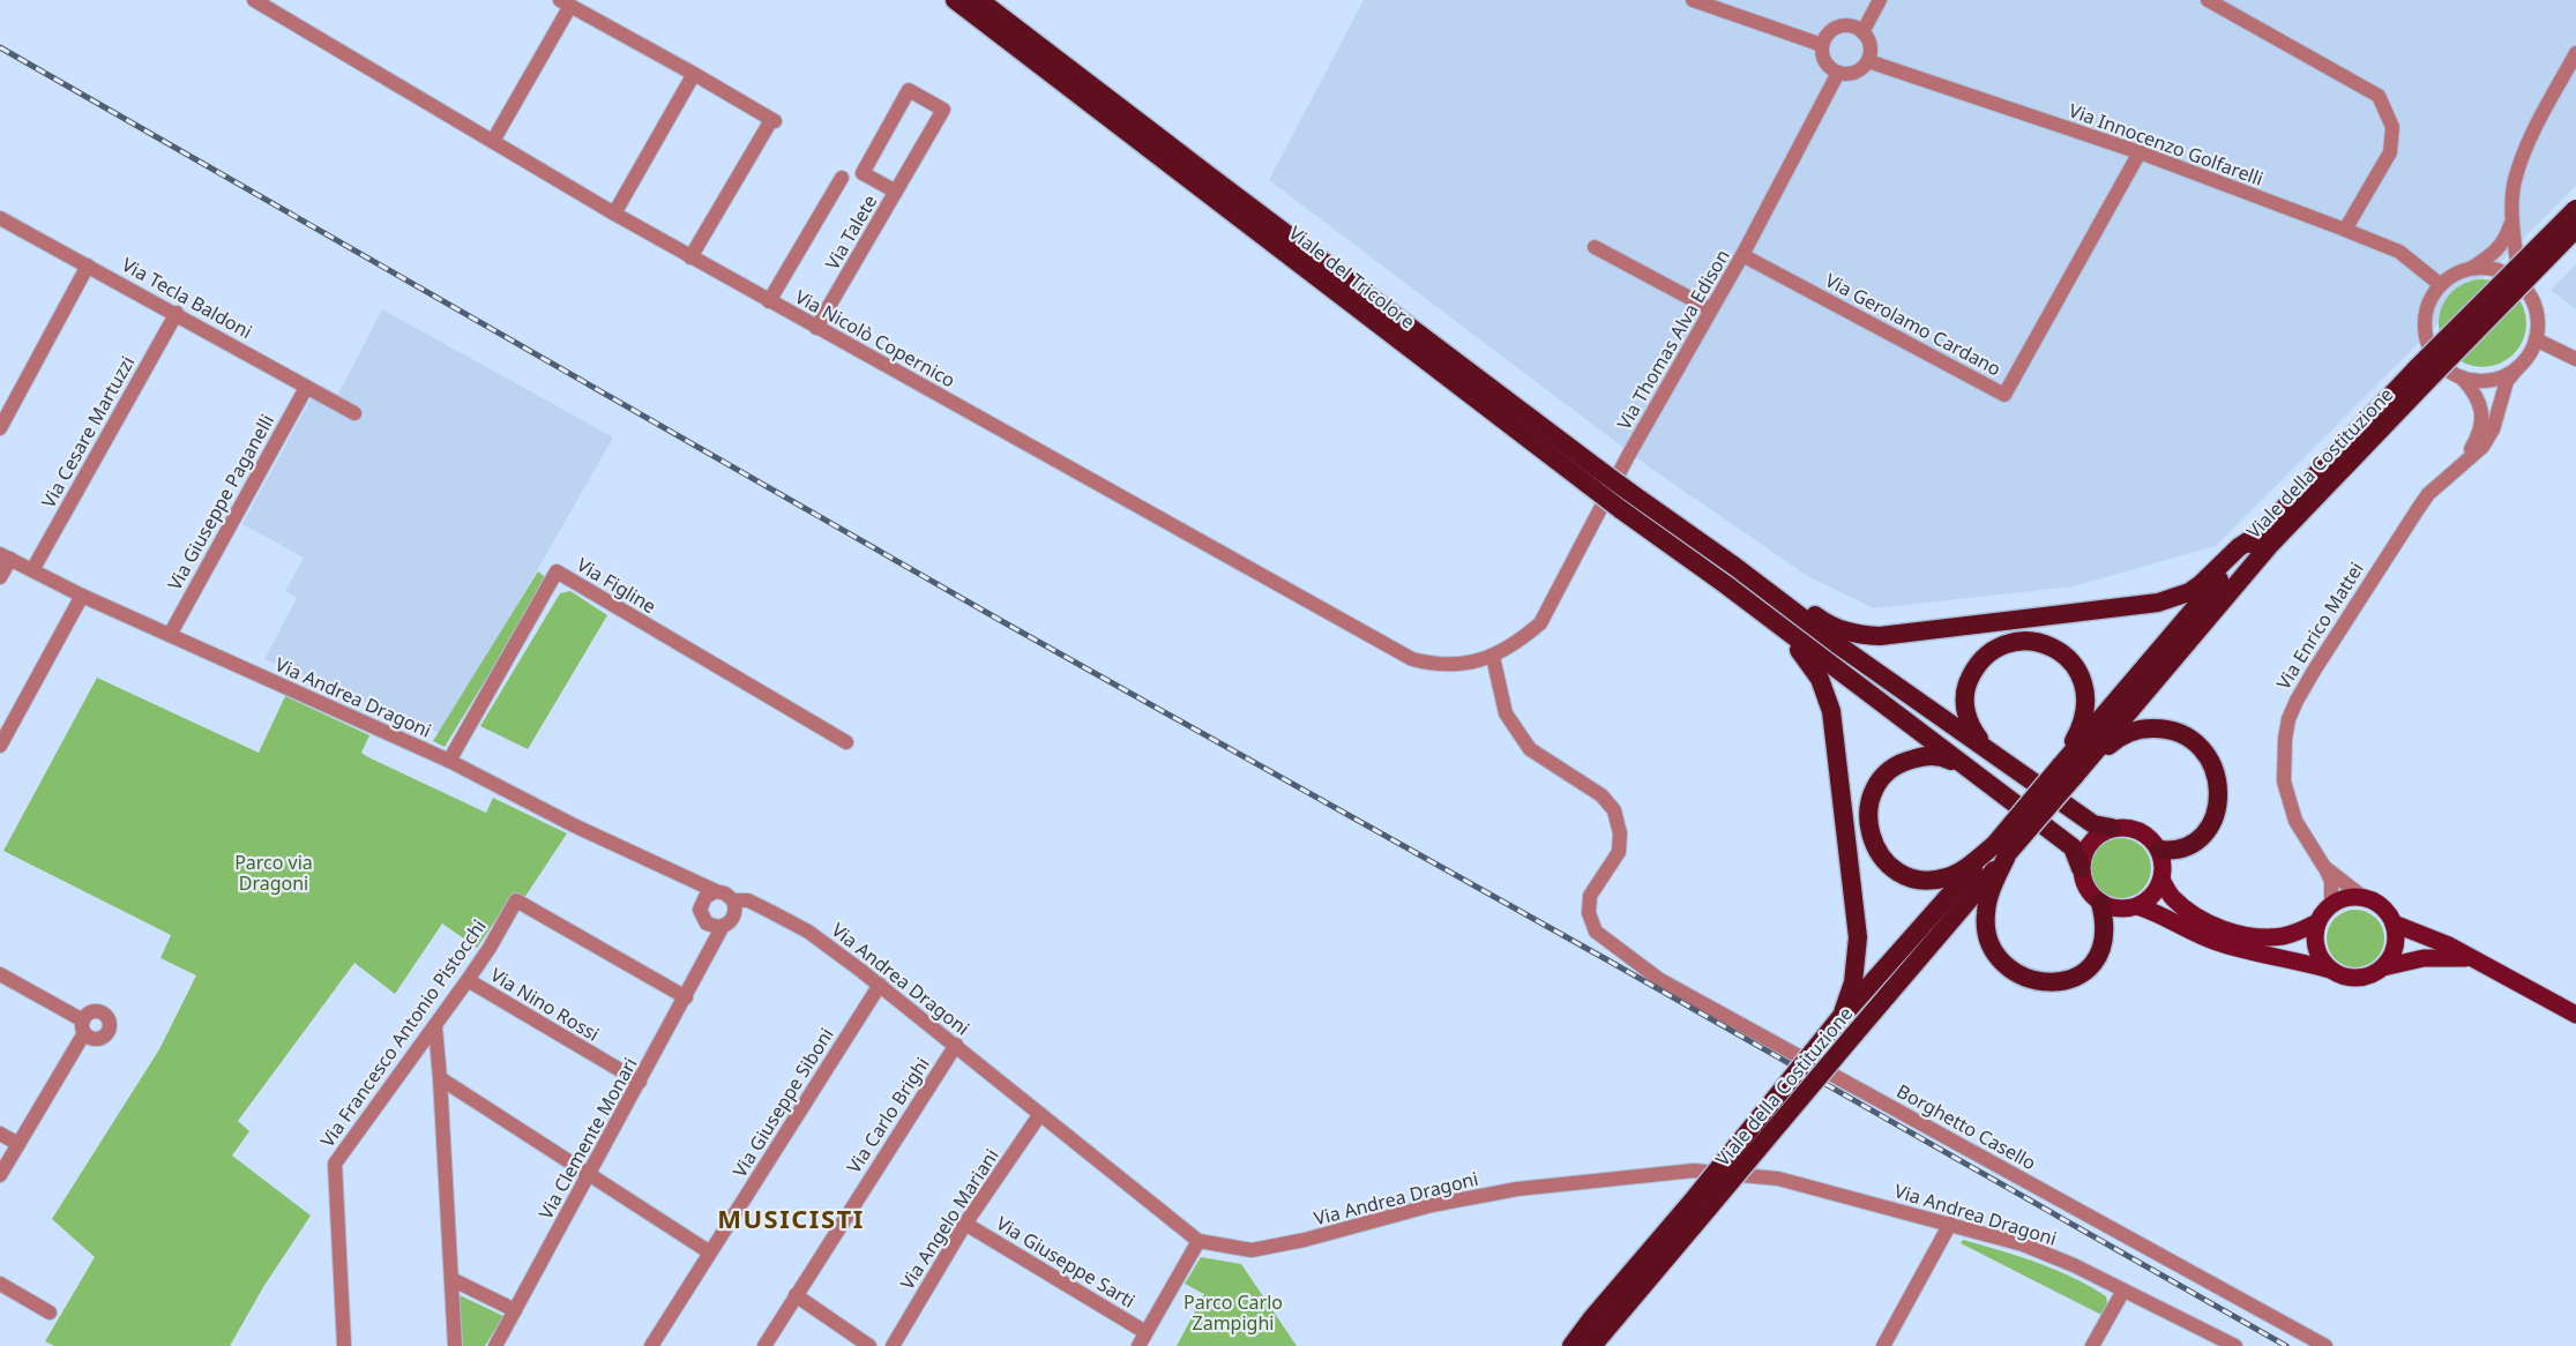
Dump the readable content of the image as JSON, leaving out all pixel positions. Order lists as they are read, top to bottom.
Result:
{
  "streets": {
    "highway": ["Viale del Tricolore", "Viale della Costituzione"],
    "street": [
      "Via Innocenzo Golfarelli",
      "Via Talete",
      "Via Tecla Baldoni",
      "Via Gerolamo Cardano",
      "Via Nicolò Copernico",
      "Via Thomas Alva Edison",
      "Via Cesare Martuzzi",
      "Via Giuseppe Paganelli",
      "Via Figline",
      "Via Enrico Mattei",
      "Via Andrea Dragoni",
      "Via Nino Rossi",
      "Via Francesco Antonio Pistocchi",
      "Via Giuseppe Siboni",
      "Via Carlo Brighi",
      "Borghetto Casello",
      "Via Clemente Monari",
      "Via Angelo Mariani",
      "Via Giuseppe Sarti"
    ]
  },
  "crossings": [
    ["Via Innocenzo Golfarelli", "Via Gerolamo Cardano"],
    ["Via Innocenzo Golfarelli", "Via Thomas Alva Edison"],
    ["Via Innocenzo Golfarelli", "Via Enrico Mattei"],
    ["Via Talete", "Via Nicolò Copernico"],
    ["Via Tecla Baldoni", "Via Cesare Martuzzi"],
    ["Via Tecla Baldoni", "Via Giuseppe Paganelli"],
    ["Via Gerolamo Cardano", "Via Thomas Alva Edison"],
    ["Via Nicolò Copernico", "Via Thomas Alva Edison"],
    ["Via Nicolò Copernico", "Borghetto Casello"],
    ["Via Cesare Martuzzi", "Via Andrea Dragoni"],
    ["Via Giuseppe Paganelli", "Via Andrea Dragoni"],
    ["Via Figline", "Via Andrea Dragoni"],
    ["Via Andrea Dragoni", "Via Giuseppe Siboni"],
    ["Via Andrea Dragoni", "Via Carlo Brighi"],
    ["Via Andrea Dragoni", "Via Clemente Monari"],
    ["Via Andrea Dragoni", "Via Angelo Mariani"],
    ["Via Nino Rossi", "Via Francesco Antonio Pistocchi"],
    ["Via Nino Rossi", "Via Clemente Monari"],
    ["Via Francesco Antonio Pistocchi", "Via Clemente Monari"],
    ["Via Angelo Mariani", "Via Giuseppe Sarti"]
  ],
  "districts": ["MUSICISTI"],
  "parks": ["Parco via Dragoni", "Parco Carlo Zampighi"]
}
